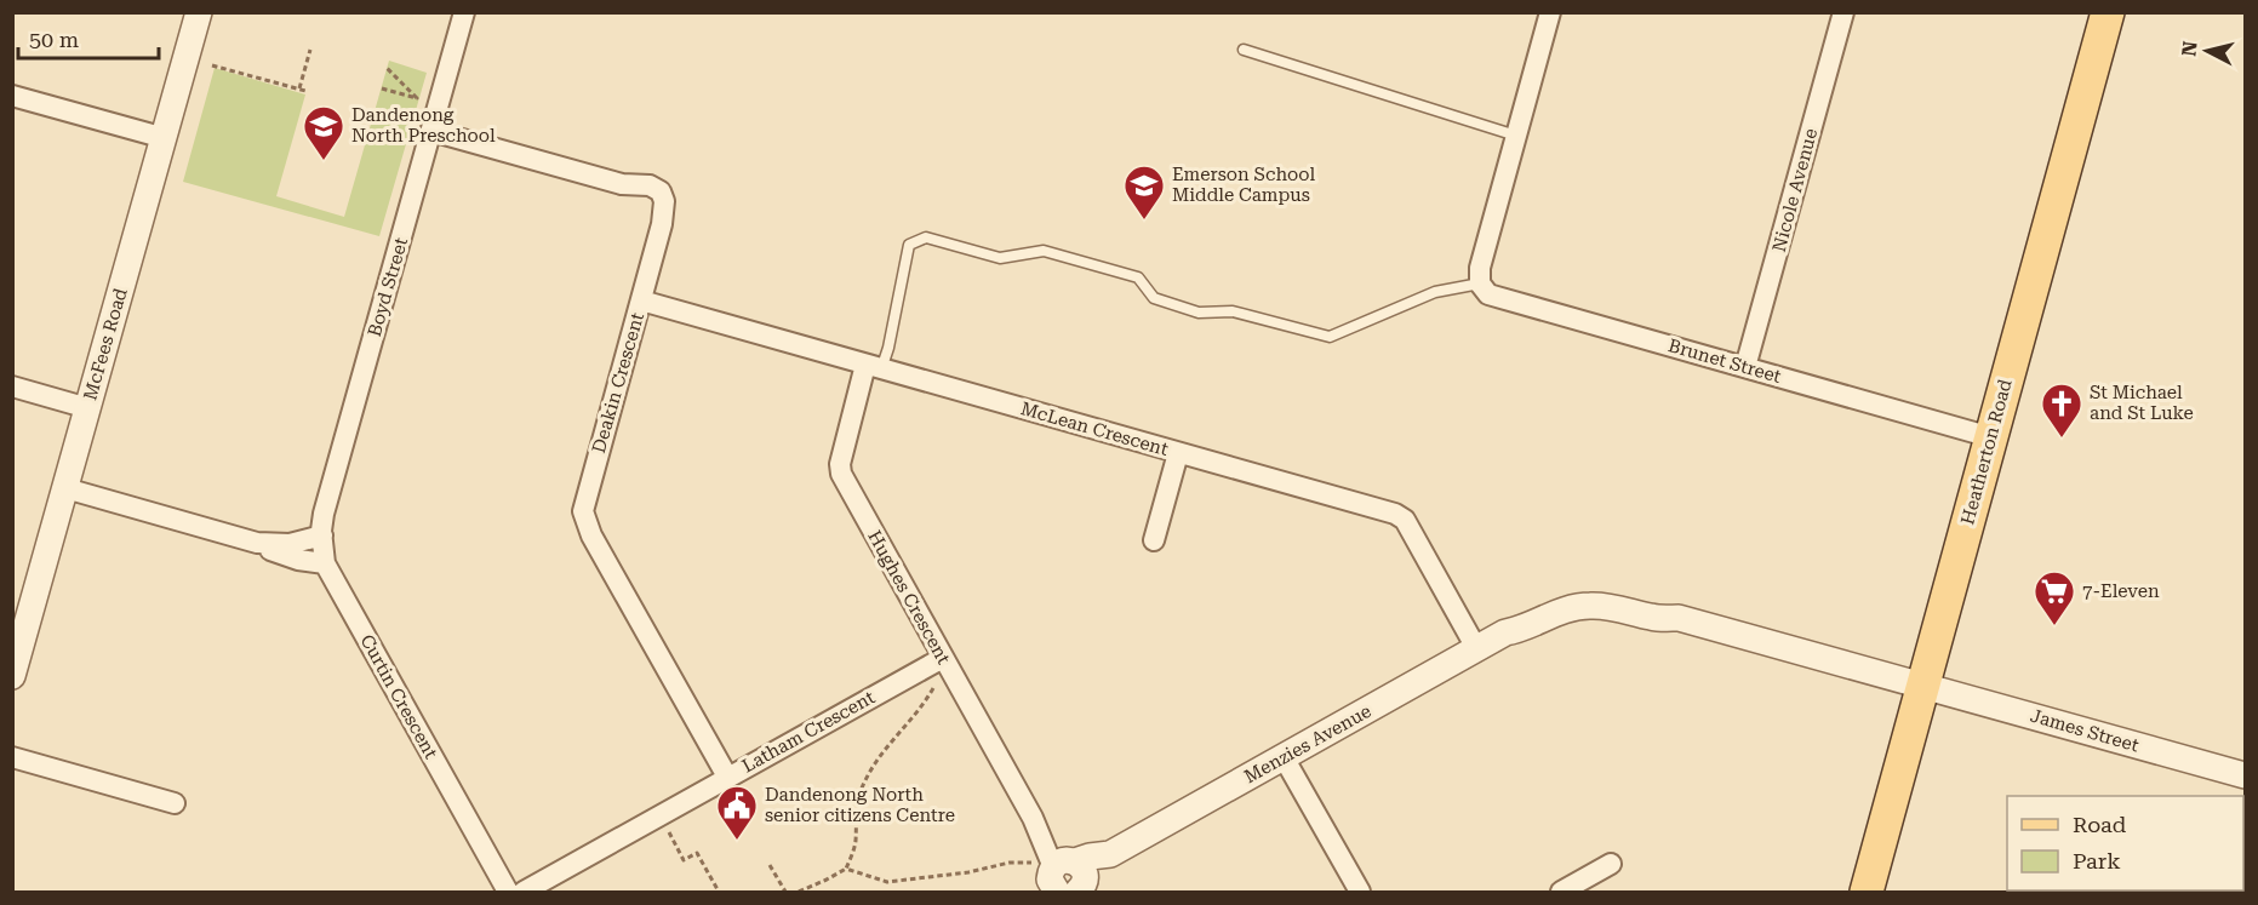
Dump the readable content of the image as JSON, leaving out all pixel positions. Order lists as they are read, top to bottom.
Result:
{
  "streets": {
    "main road": ["Heatherton Road"],
    "street": [
      "Nicole Avenue",
      "Boyd Street",
      "McFees Road",
      "Brunet Street",
      "Deakin Crescent",
      "McLean Crescent",
      "Hughes Crescent",
      "Curtin Crescent",
      "James Street",
      "Latham Crescent",
      "Menzies Avenue"
    ]
  },
  "crossings": [
    ["Nicole Avenue", "Brunet Street"],
    ["Boyd Street", "Deakin Crescent"],
    ["Boyd Street", "Curtin Crescent"],
    ["Brunet Street", "Heatherton Road"],
    ["Deakin Crescent", "McLean Crescent"],
    ["Deakin Crescent", "Latham Crescent"],
    ["McLean Crescent", "Hughes Crescent"],
    ["McLean Crescent", "Menzies Avenue"],
    ["Heatherton Road", "James Street"],
    ["Heatherton Road", "Menzies Avenue"],
    ["Hughes Crescent", "Latham Crescent"],
    ["Hughes Crescent", "Menzies Avenue"],
    ["James Street", "Menzies Avenue"]
  ],
  "places": {
    "school or university": ["Dandenong North Preschool", "Emerson School Middle Campus"],
    "church": ["St Michael and St Luke"],
    "supermarket": ["7-Eleven"],
    "public building": ["Dandenong North senior citizens Centre"]
  },
  "legend": ["Road", "Park"],
  "scale_bar": "50 m",
  "north": "left"
}
